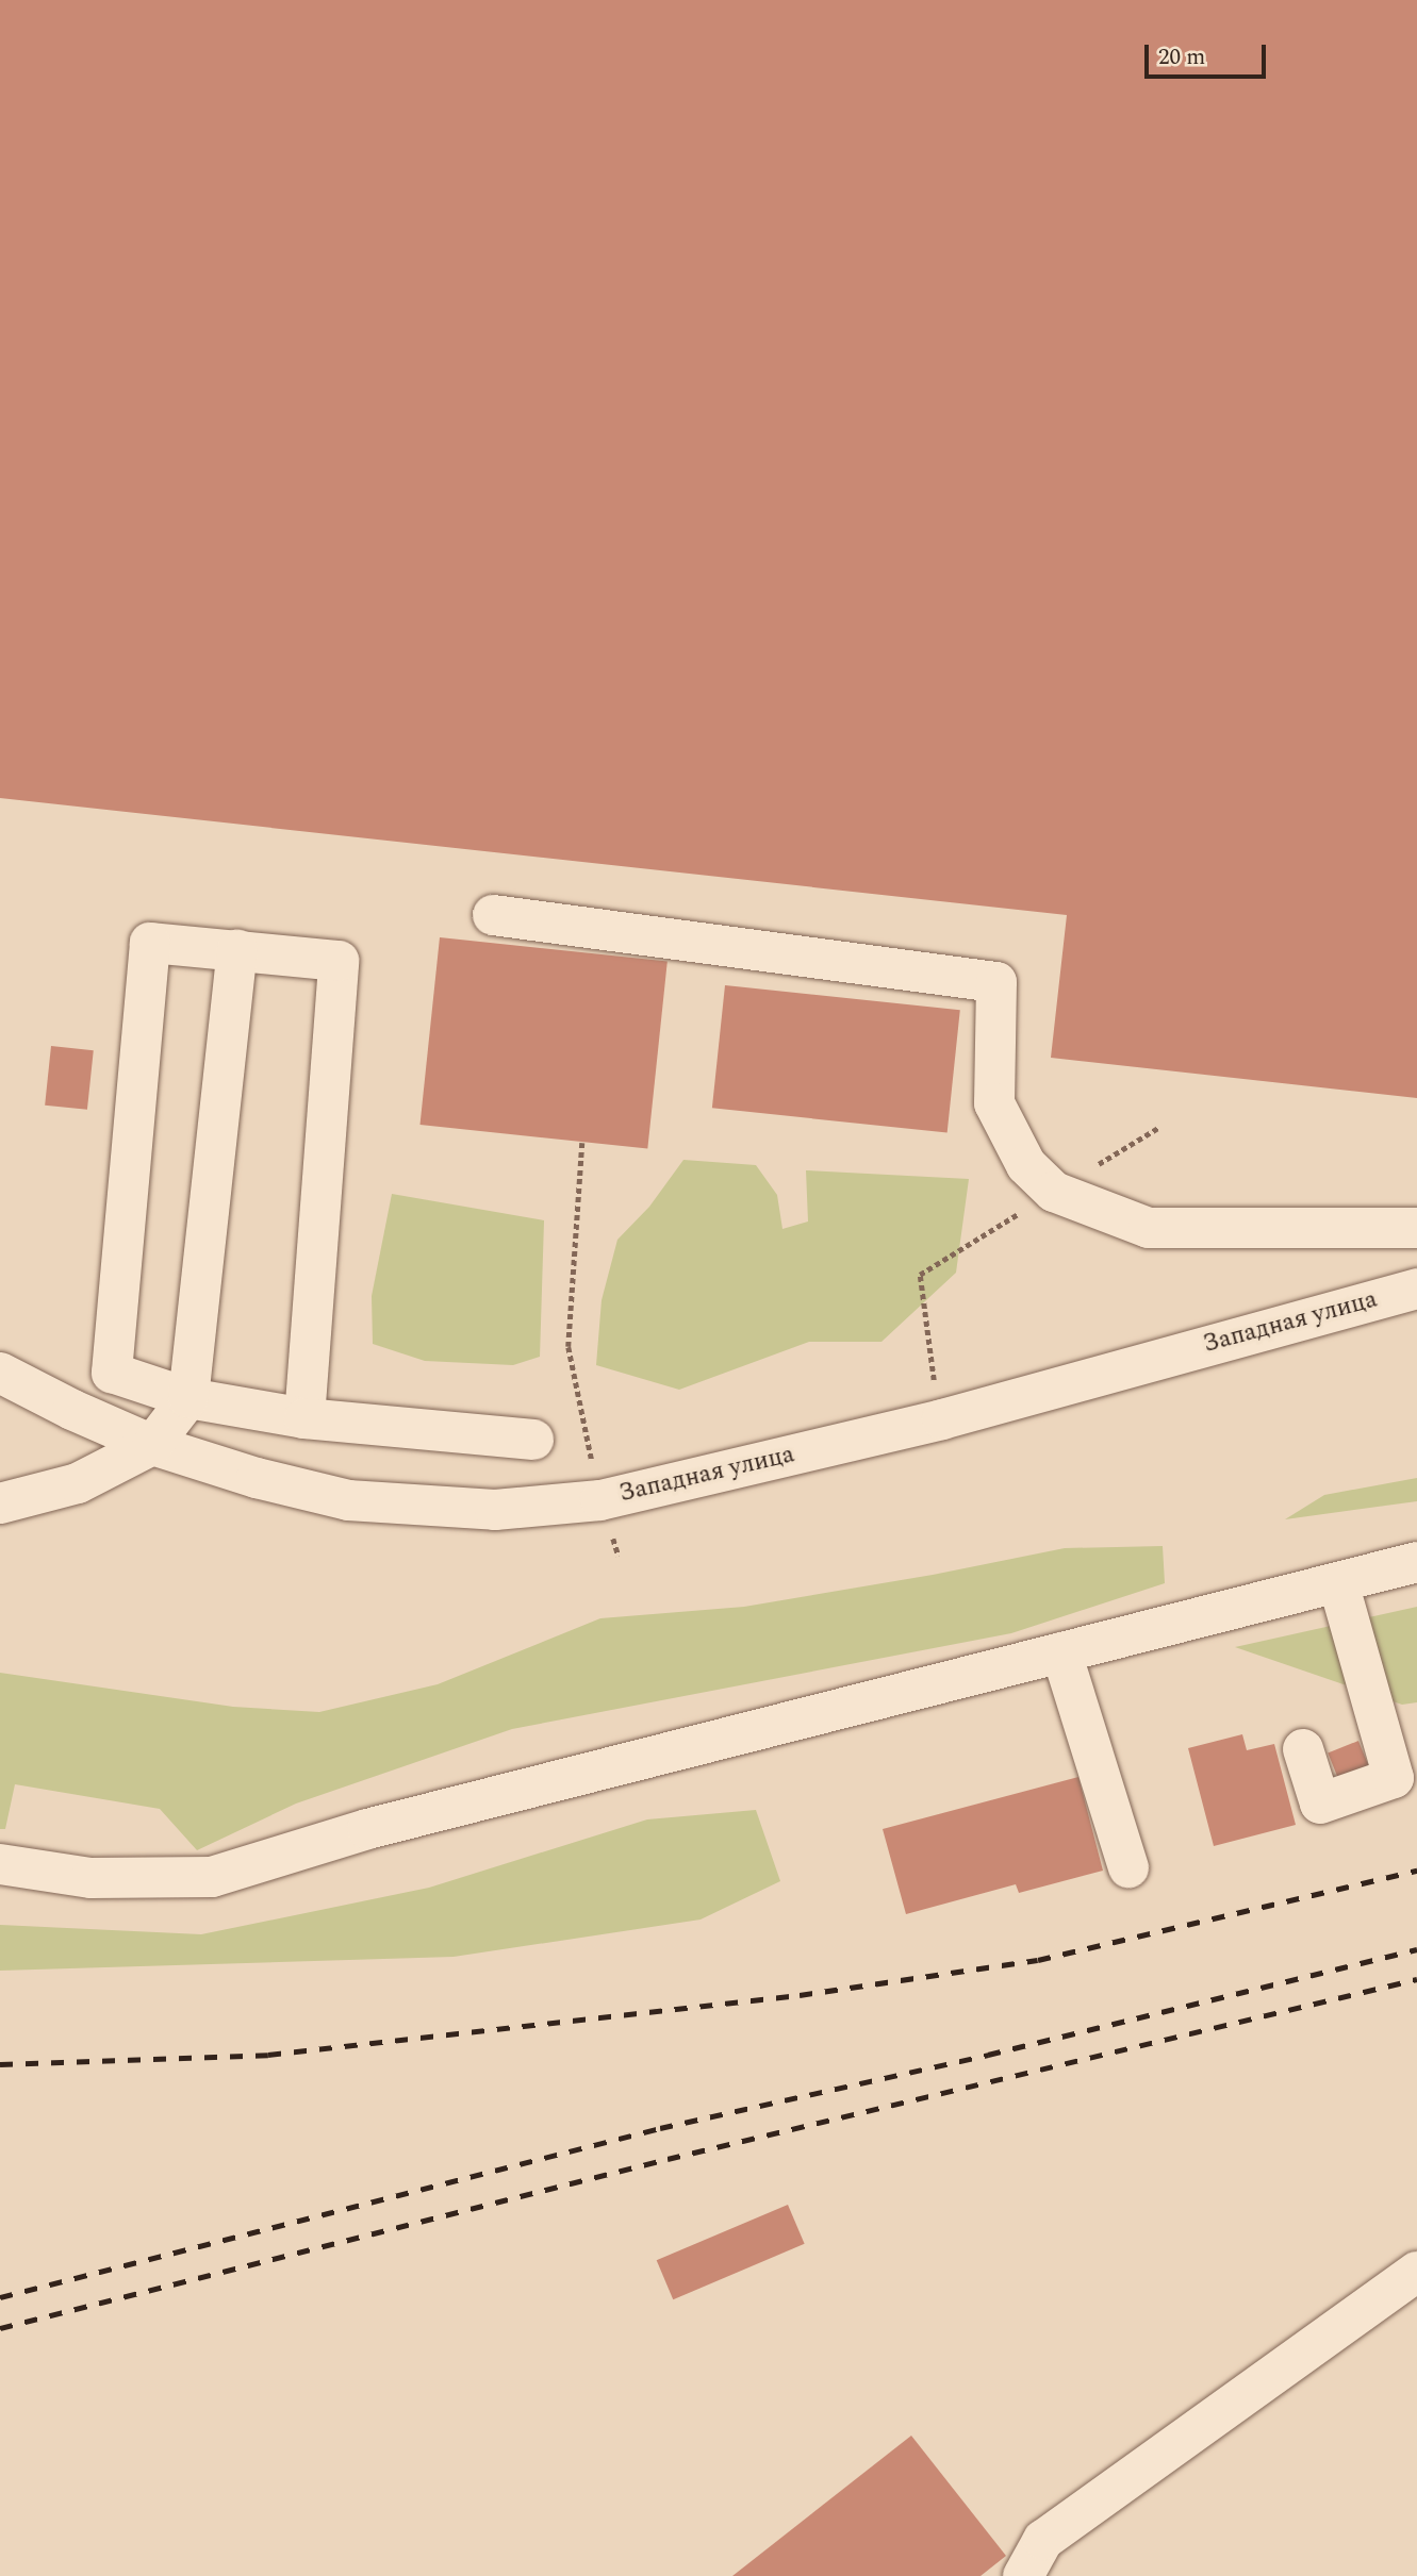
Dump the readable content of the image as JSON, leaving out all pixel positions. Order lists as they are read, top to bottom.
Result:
{
  "streets": {
    "street": ["Западная улица"]
  },
  "scale_bar": "20 m"
}
